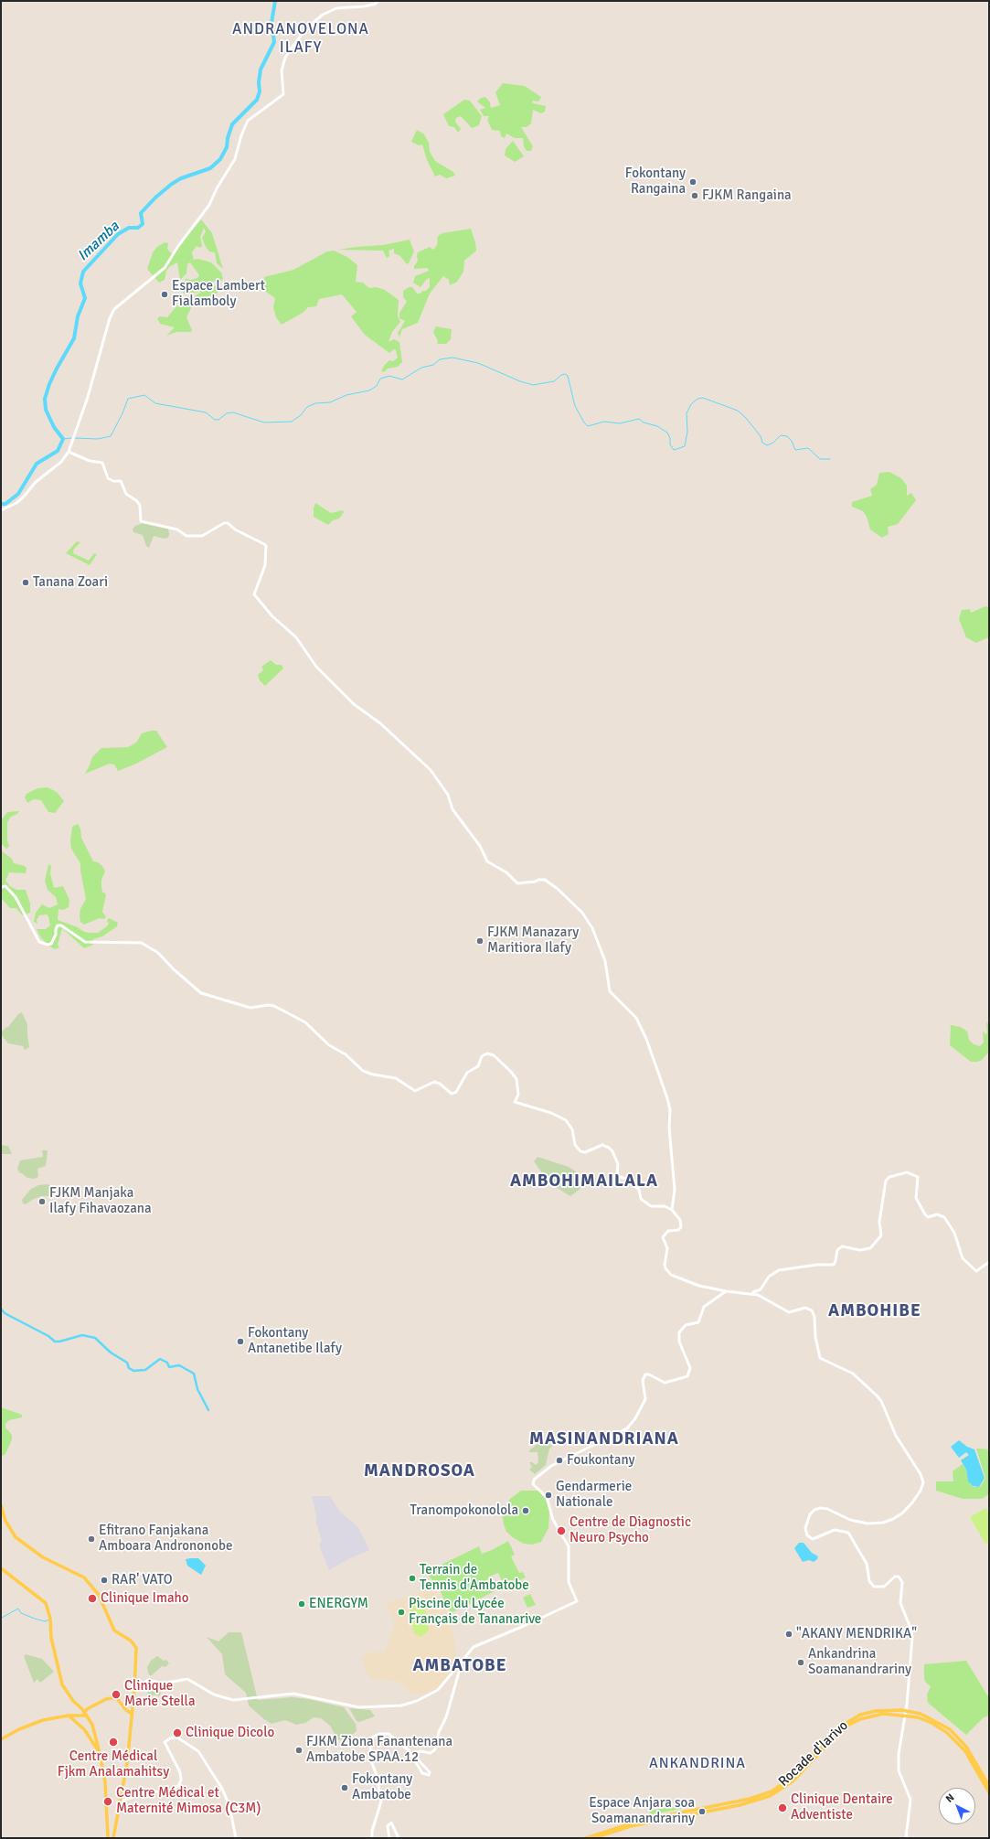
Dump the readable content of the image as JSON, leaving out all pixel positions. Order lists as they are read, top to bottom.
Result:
{
  "streets": {
    "main road": ["Rocade d'Iarivo"]
  },
  "districts": [
    "ANDRANOVELONA ILAFY",
    "AMBOHIMAILALA",
    "AMBOHIBE",
    "MASINANDRIANA",
    "MANDROSOA",
    "AMBATOBE",
    "ANKANDRINA"
  ],
  "water": ["Imamba"],
  "places": [
    "Fokontany Rangaina",
    "FJKM Rangaina",
    "Espace Lambert Fialamboly",
    "Tanana Zoari",
    "FJKM Manazary Maritiora Ilafy",
    "FJKM Manjaka Ilafy Fihavaozana",
    "Fokontany Antanetibe Ilafy",
    "Foukontany",
    "Gendarmerie Nationale",
    "Tranompokonolola",
    "Centre de Diagnostic Neuro Psycho",
    "Efitrano Fanjakana Amboara Andrononobe",
    "Terrain de Tennis d'Ambatobe",
    "RAR' VATO",
    "Clinique Imaho",
    "ENERGYM",
    "Piscine du Lycée Français de Tananarive",
    "\"AKANY MENDRIKA\"",
    "Ankandrina Soamanandrariny",
    "Clinique Marie Stella",
    "Clinique Dicolo",
    "Centre Médical Fjkm Analamahitsy",
    "FJKM Ziona Fanantenana Ambatobe SPAA.12",
    "Fokontany Ambatobe",
    "Centre Médical et Maternité Mimosa (C3M)",
    "Clinique Dentaire Adventiste",
    "Espace Anjara soa Soamanandrariny"
  ],
  "north": "top left"
}
